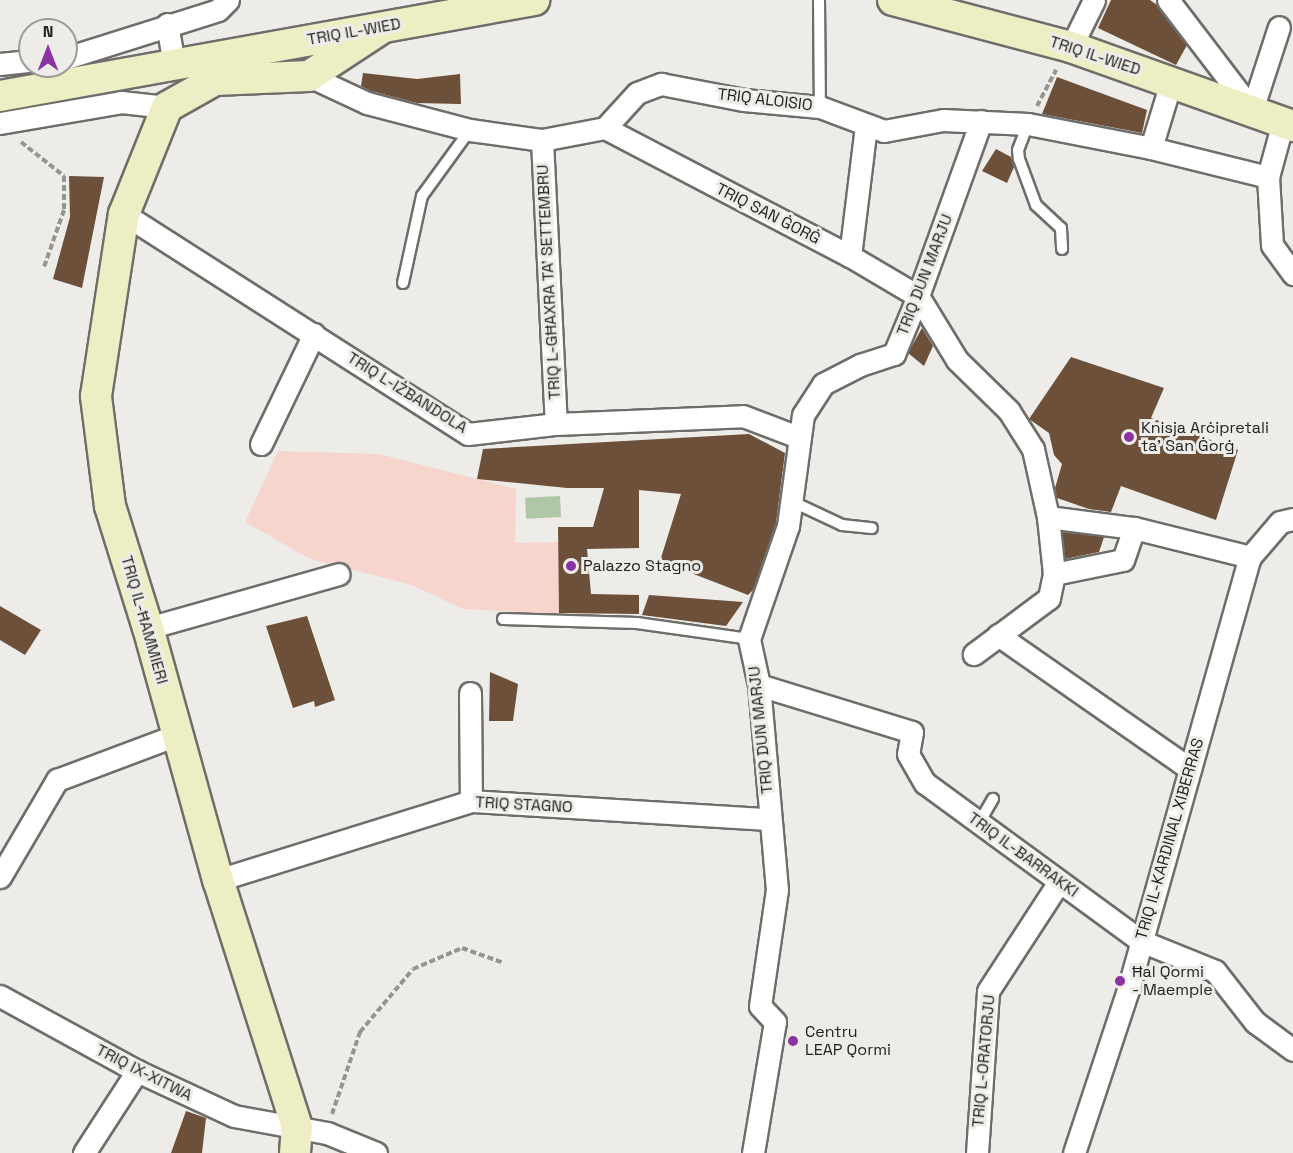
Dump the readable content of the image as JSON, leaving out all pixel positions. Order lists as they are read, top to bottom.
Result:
{
  "streets": {
    "street": [
      "TRIQ IL-WIED",
      "TRIQ ALOISIO",
      "TRIQ SAN ĠORĠ",
      "TRIQ DUN MARJU",
      "TRIQ L-GĦAXRA TA' SETTEMBRU",
      "TRIQ L-IŻBANDOLA",
      "TRIQ IL-ĦAMMIERI",
      "TRIQ STAGNO",
      "TRIQ IL-KARDINAL XIBERRAS",
      "TRIQ IL-BARRAKKI",
      "TRIQ L-ORATORJU",
      "TRIQ IX-XITWA"
    ]
  },
  "crossings": [
    ["TRIQ ALOISIO", "TRIQ SAN ĠORĠ"],
    ["TRIQ ALOISIO", "TRIQ DUN MARJU"],
    ["TRIQ SAN ĠORĠ", "TRIQ DUN MARJU"],
    ["TRIQ DUN MARJU", "TRIQ L-IŻBANDOLA"],
    ["TRIQ DUN MARJU", "TRIQ STAGNO"],
    ["TRIQ DUN MARJU", "TRIQ IL-BARRAKKI"],
    ["TRIQ L-GĦAXRA TA' SETTEMBRU", "TRIQ L-IŻBANDOLA"],
    ["TRIQ L-IŻBANDOLA", "TRIQ IL-ĦAMMIERI"],
    ["TRIQ IL-ĦAMMIERI", "TRIQ STAGNO"],
    ["TRIQ IL-ĦAMMIERI", "TRIQ IX-XITWA"],
    ["TRIQ IL-KARDINAL XIBERRAS", "TRIQ IL-BARRAKKI"],
    ["TRIQ IL-BARRAKKI", "TRIQ L-ORATORJU"]
  ],
  "places": [
    "Knisja Arċipretali ta' San Ġorġ",
    "Palazzo Stagno",
    "Ħal Qormi - Maemple",
    "Centru LEAP Qormi"
  ],
  "north": "top"
}
